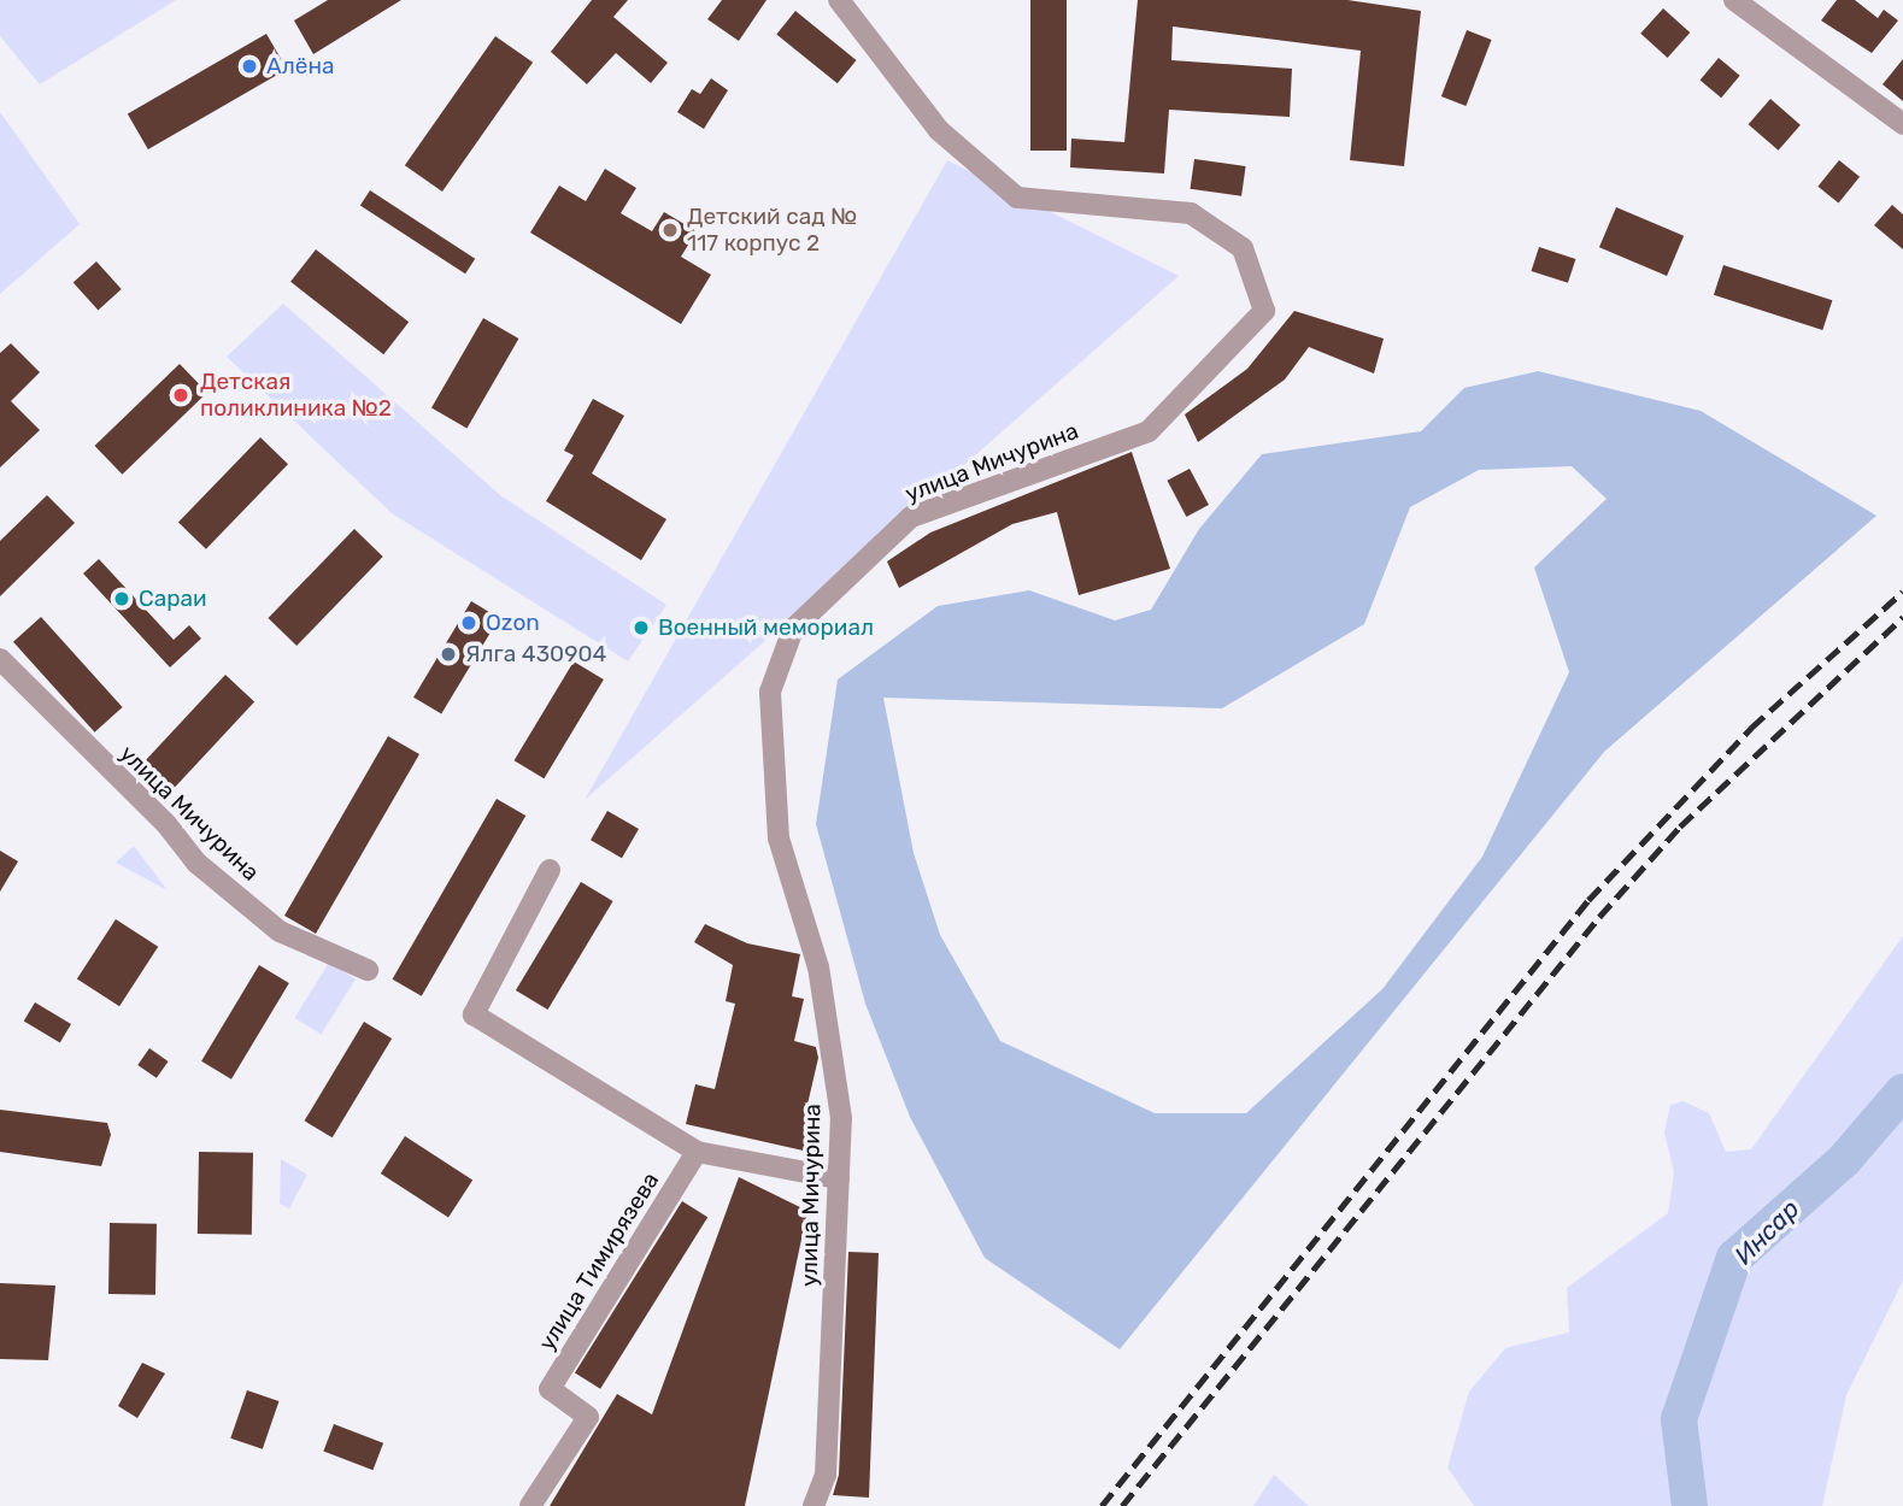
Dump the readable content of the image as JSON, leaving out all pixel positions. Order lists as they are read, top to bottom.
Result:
{
  "streets": {
    "street": ["улица Мичурина", "улица Тимирязева"]
  },
  "water": ["Инсар"],
  "places": [
    "Алёна",
    "Детский сад № 117 корпус 2",
    "Детская поликлиника №2",
    "Сараи",
    "Ozon",
    "Военный мемориал",
    "Ялга 430904"
  ]
}
